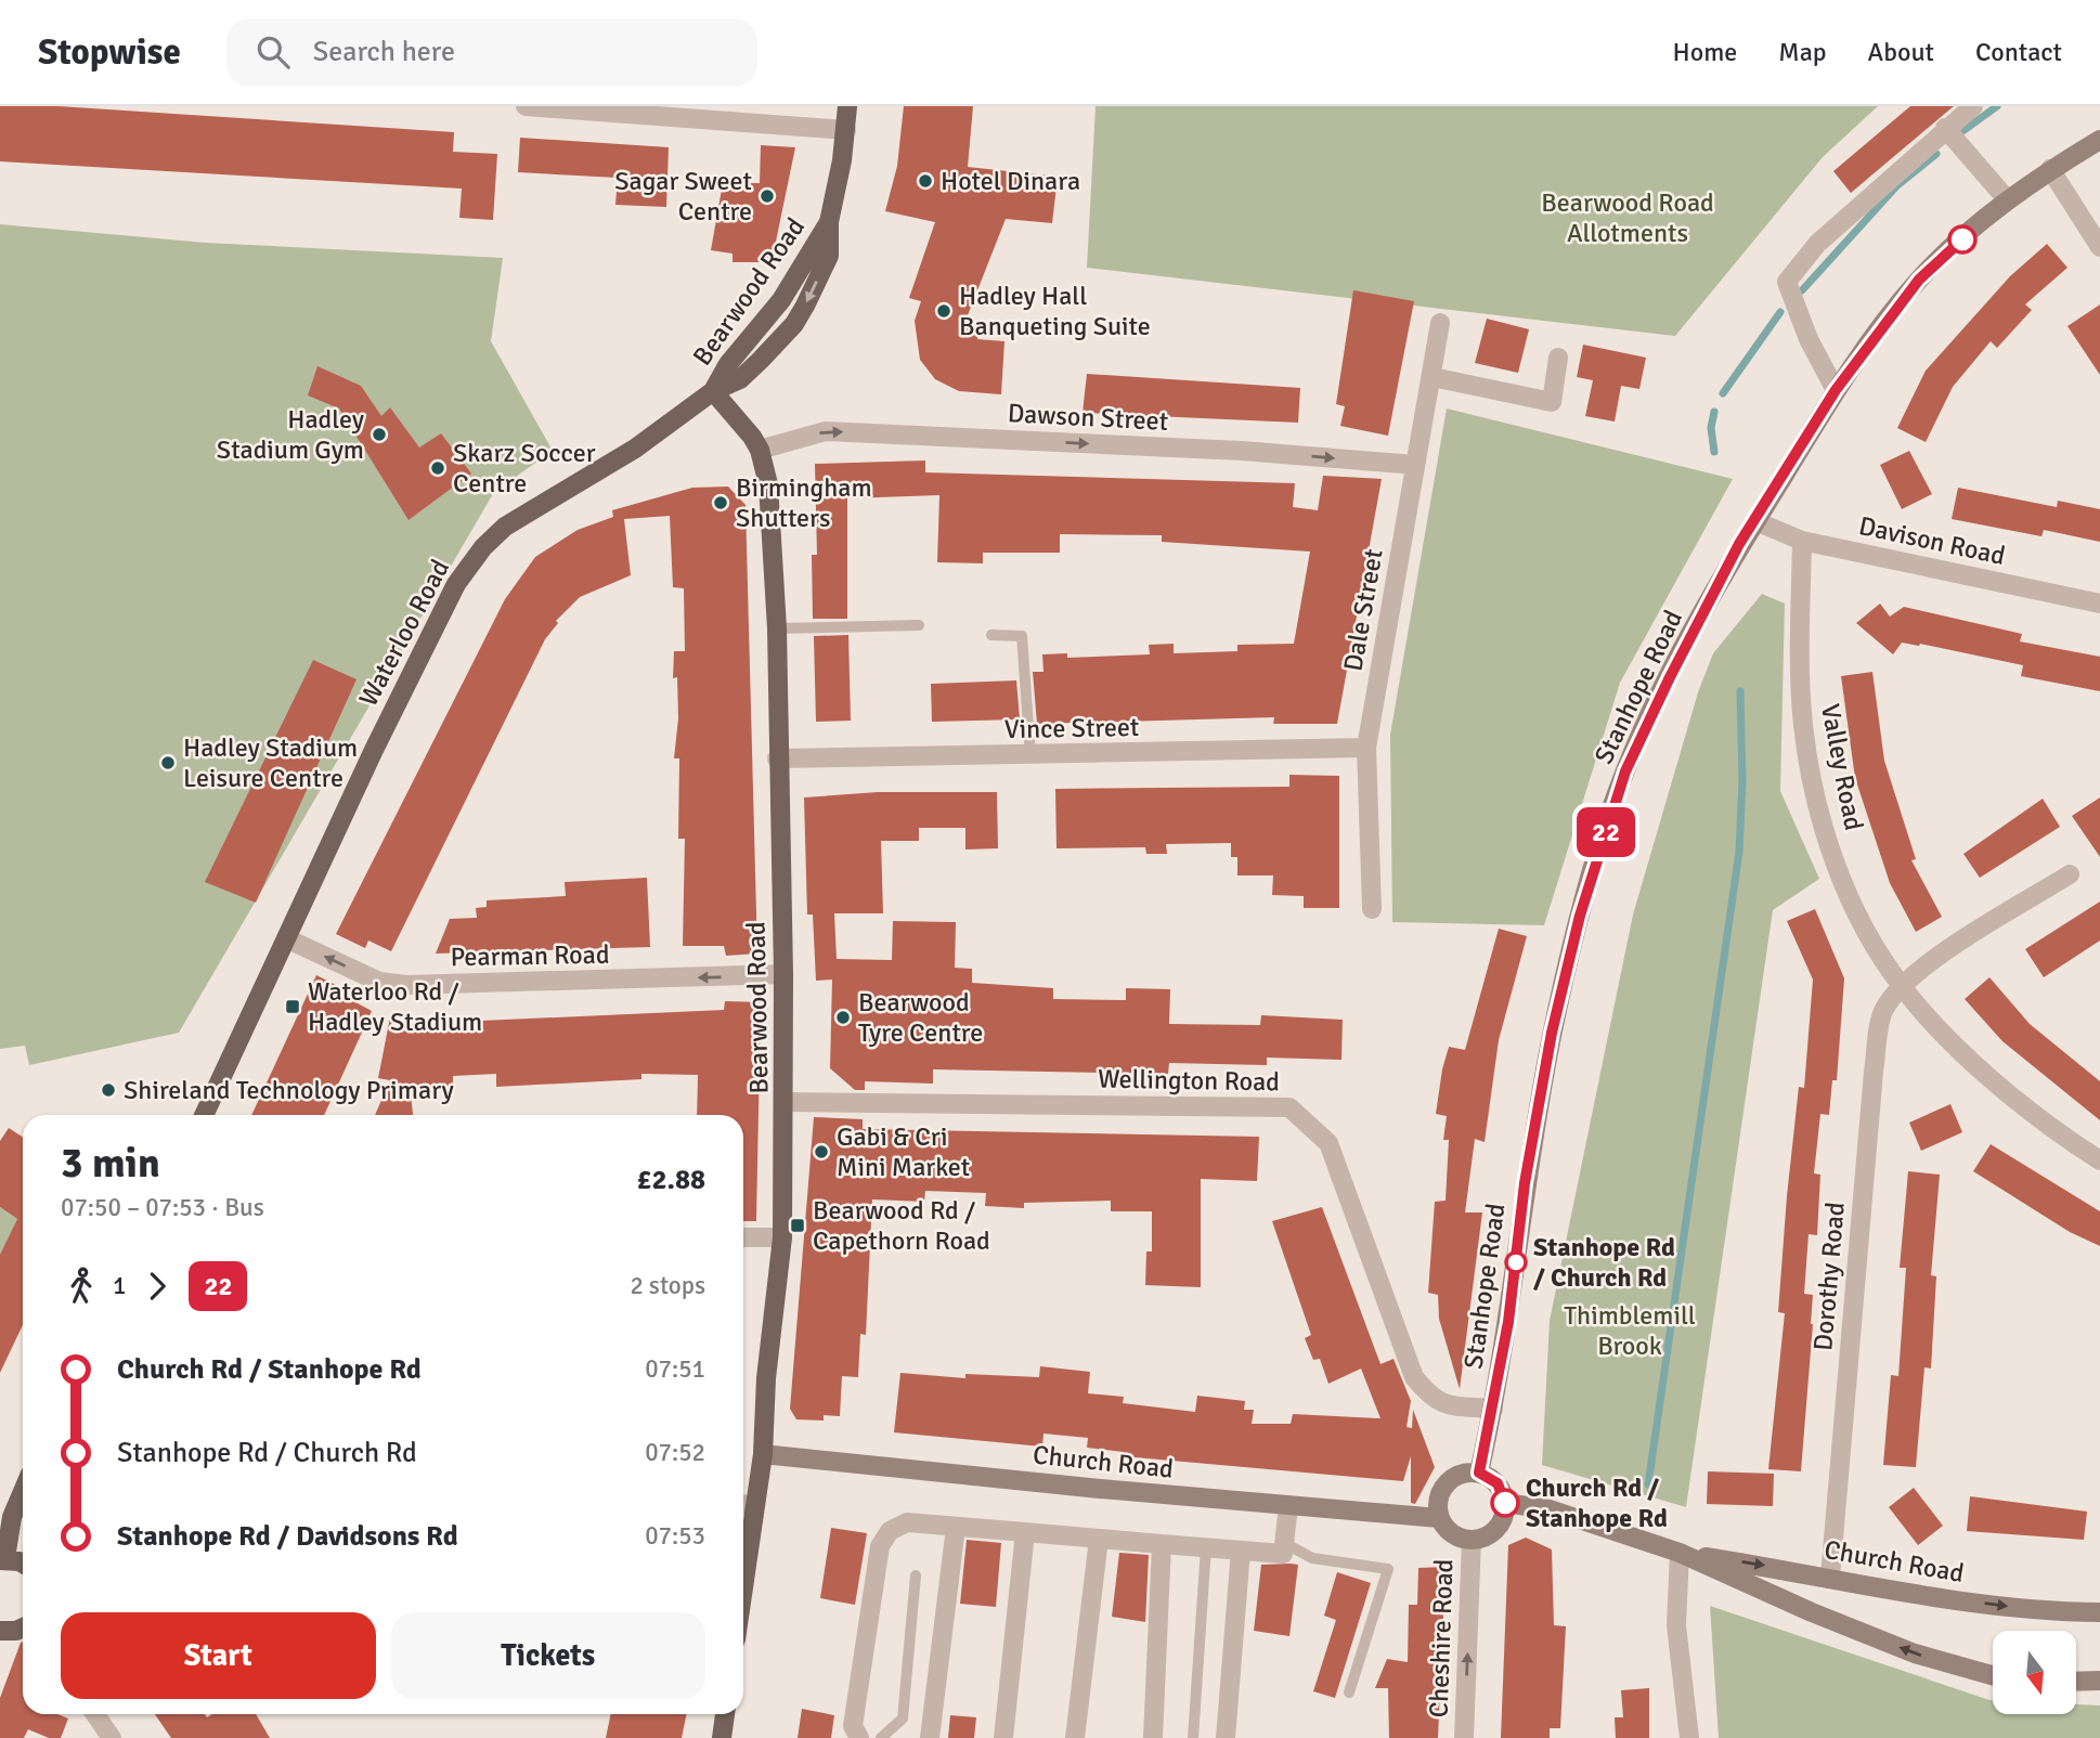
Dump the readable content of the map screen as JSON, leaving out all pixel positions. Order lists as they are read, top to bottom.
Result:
{
  "streets": {
    "main road": ["Bearwood Road", "Waterloo Road"],
    "street": [
      "Dawson Street",
      "Davison Road",
      "Dale Street",
      "Stanhope Road",
      "Vince Street",
      "Valley Road",
      "Pearman Road",
      "Wellington Road",
      "Dorothy Road",
      "Church Road",
      "Cheshire Road"
    ]
  },
  "crossings": [
    ["Bearwood Road", "Dawson Street"],
    ["Bearwood Road", "Waterloo Road"],
    ["Bearwood Road", "Vince Street"],
    ["Bearwood Road", "Pearman Road"],
    ["Bearwood Road", "Wellington Road"],
    ["Bearwood Road", "Church Road"],
    ["Dawson Street", "Dale Street"],
    ["Davison Road", "Stanhope Road"],
    ["Davison Road", "Valley Road"],
    ["Dale Street", "Vince Street"],
    ["Waterloo Road", "Pearman Road"],
    ["Stanhope Road", "Wellington Road"],
    ["Stanhope Road", "Church Road"],
    ["Stanhope Road", "Cheshire Road"],
    ["Valley Road", "Dorothy Road"],
    ["Dorothy Road", "Church Road"],
    ["Church Road", "Cheshire Road"]
  ],
  "one_way": ["Dawson Street", "Pearman Road", "Cheshire Road"],
  "parks": ["Bearwood Road Allotments", "Thimblemill Brook"],
  "places": {
    "other": [
      "Hotel Dinara",
      "Sagar Sweet Centre",
      "Hadley Hall Banqueting Suite",
      "Hadley Stadium Gym",
      "Skarz Soccer Centre",
      "Birmingham Shutters",
      "Hadley Stadium Leisure Centre",
      "Bearwood Tyre Centre",
      "Shireland Technology Primary",
      "Gabi & Cri Mini Market",
      "Stanhope Rd / Church Rd",
      "Church Rd / Stanhope Rd"
    ],
    "transit": ["Waterloo Rd / Hadley Stadium", "Bearwood Rd / Capethorn Road"]
  },
  "lines": ["bus line 22"],
  "north": "bottom",
  "page": {
    "header": "Stopwise",
    "search": "Search here",
    "nav": [
      "Home",
      "Map",
      "About",
      "Contact"
    ],
    "on_map": "22",
    "heading": ["3 min", "07:50 – 07:53 · Bus", "£2.88"],
    "legs": ["1", "22", "2 stops"],
    "list": [
      {
        "name": "Church Rd / Stanhope Rd",
        "value": "07:51"
      },
      {
        "name": "Stanhope Rd / Church Rd",
        "value": "07:52"
      },
      {
        "name": "Stanhope Rd / Davidsons Rd",
        "value": "07:53"
      }
    ],
    "buttons": ["Start", "Tickets"]
  }
}
